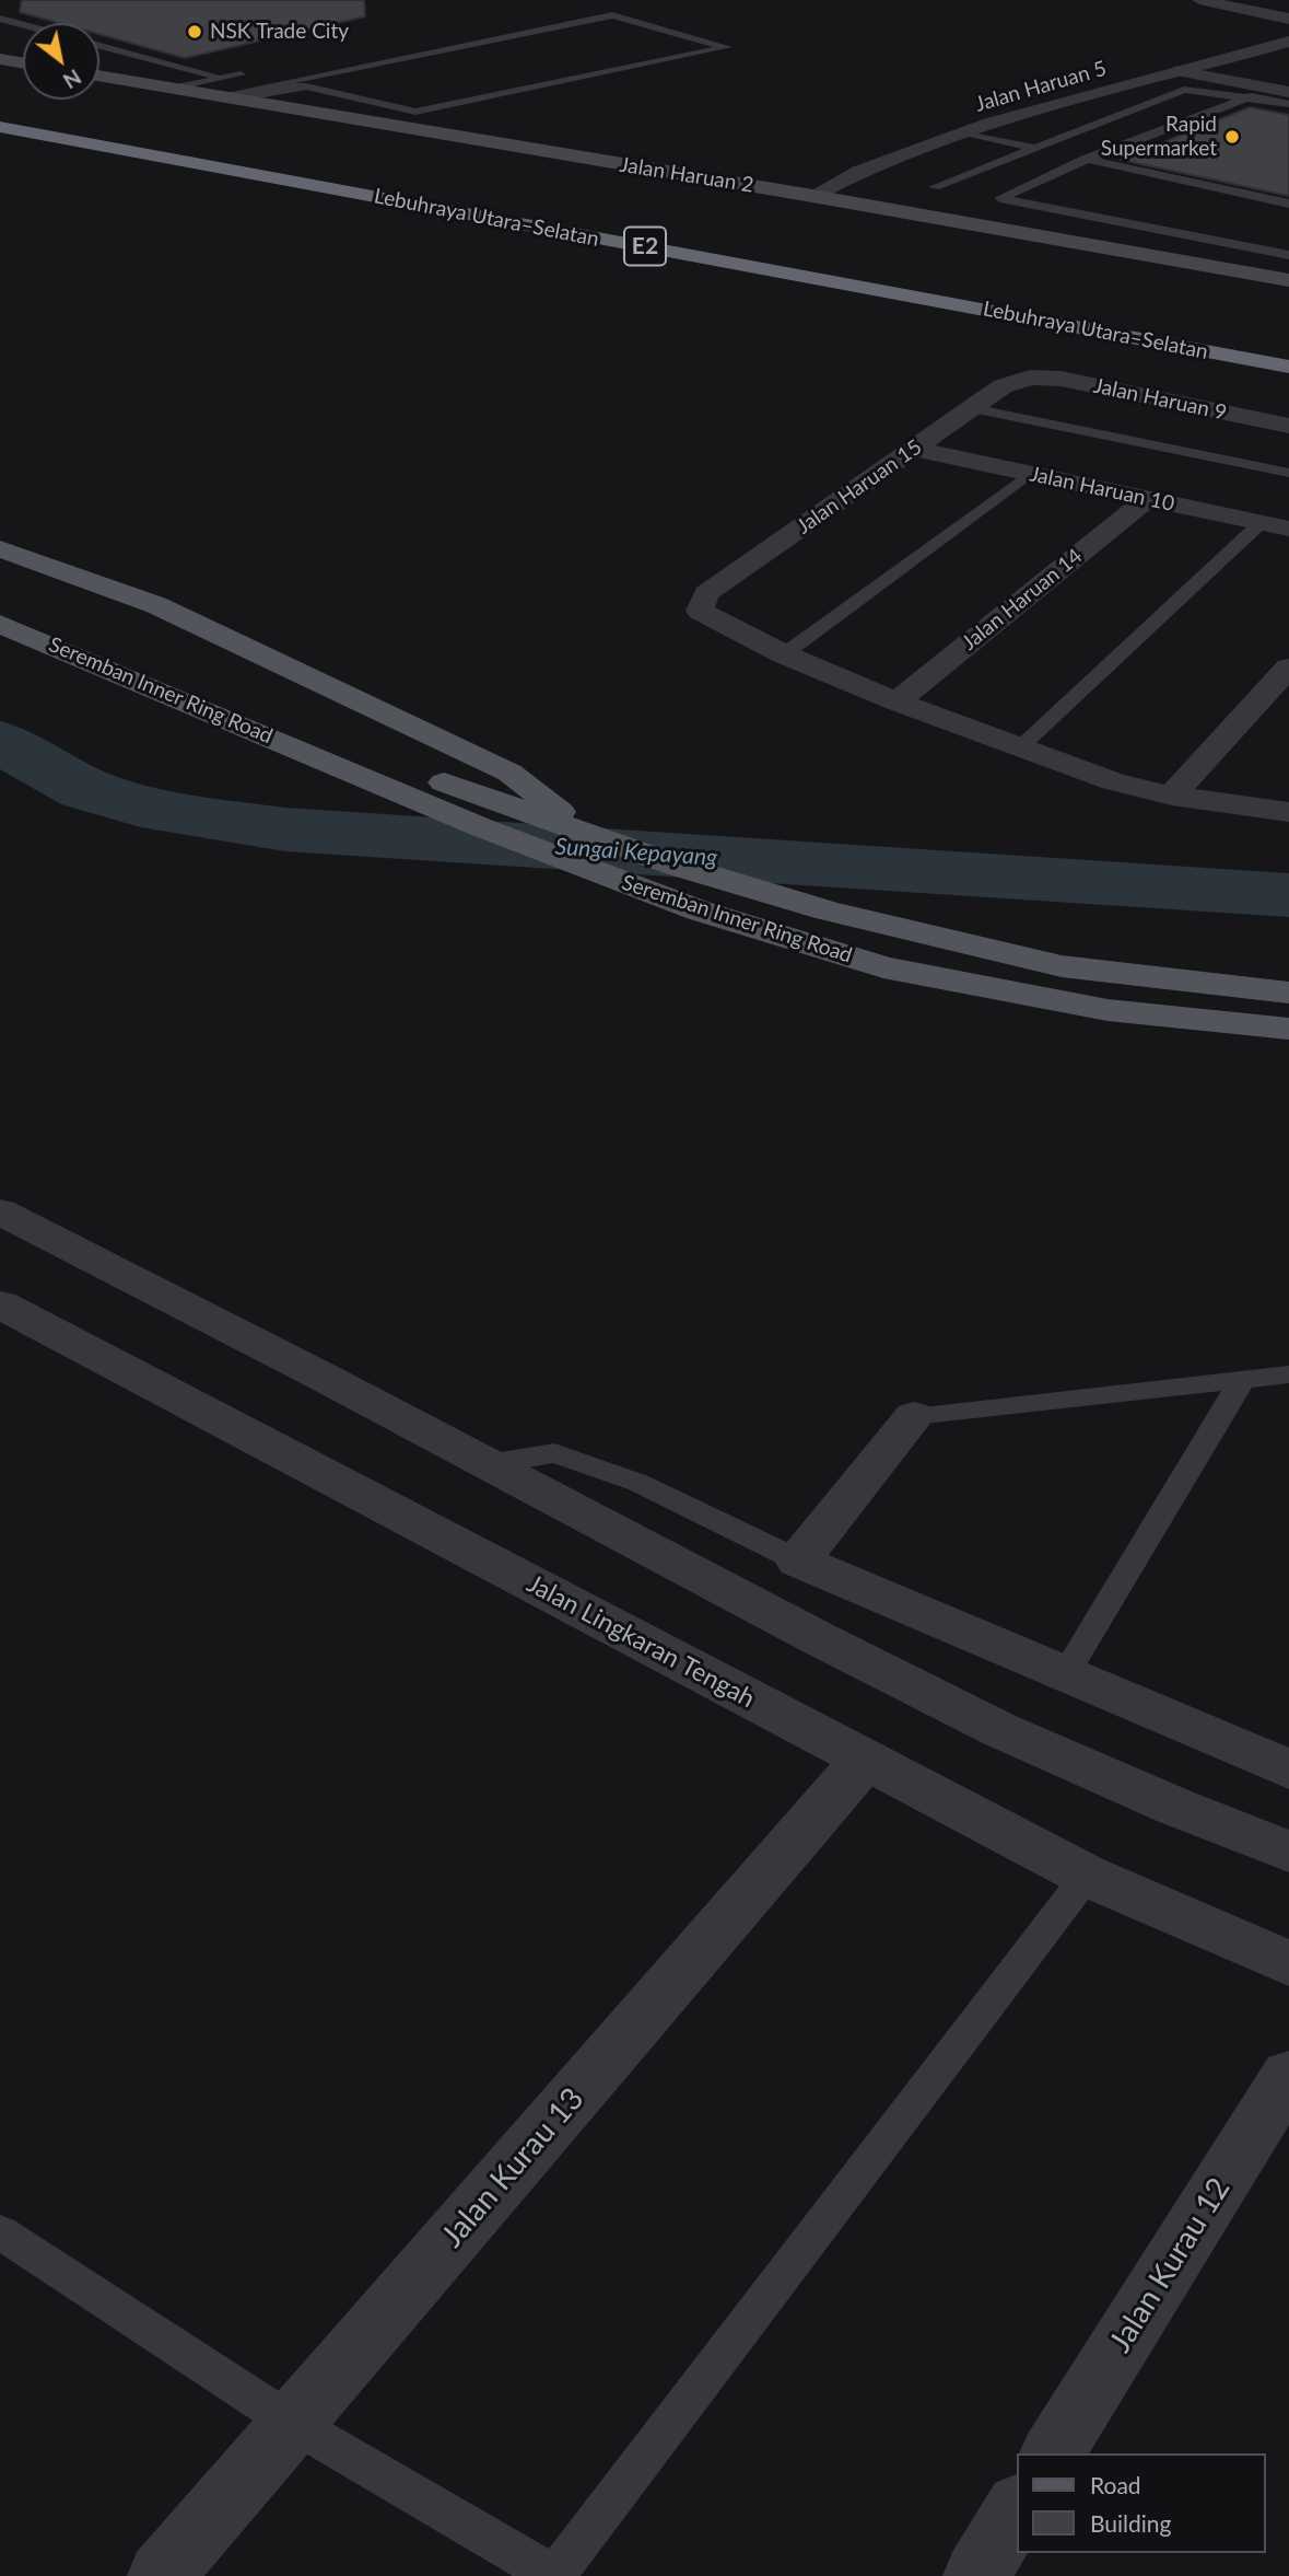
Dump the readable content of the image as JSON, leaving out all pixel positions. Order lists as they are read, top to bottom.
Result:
{
  "streets": {
    "highway": ["Lebuhraya Utara–Selatan", "E2"],
    "main road": ["Jalan Haruan 2", "Seremban Inner Ring Road"],
    "street": [
      "Jalan Haruan 5",
      "Jalan Haruan 9",
      "Jalan Haruan 15",
      "Jalan Haruan 10",
      "Jalan Haruan 14",
      "Jalan Lingkaran Tengah",
      "Jalan Kurau 13",
      "Jalan Kurau 12"
    ]
  },
  "crossings": [
    ["Jalan Haruan 5", "Jalan Haruan 2"],
    ["Jalan Haruan 9", "Jalan Haruan 15"],
    ["Jalan Haruan 15", "Jalan Haruan 10"],
    ["Jalan Haruan 10", "Jalan Haruan 14"],
    ["Jalan Lingkaran Tengah", "Jalan Kurau 13"]
  ],
  "water": ["Sungai Kepayang"],
  "places": ["NSK Trade City", "Rapid Supermarket"],
  "legend": ["Road", "Building"],
  "north": "bottom right"
}
